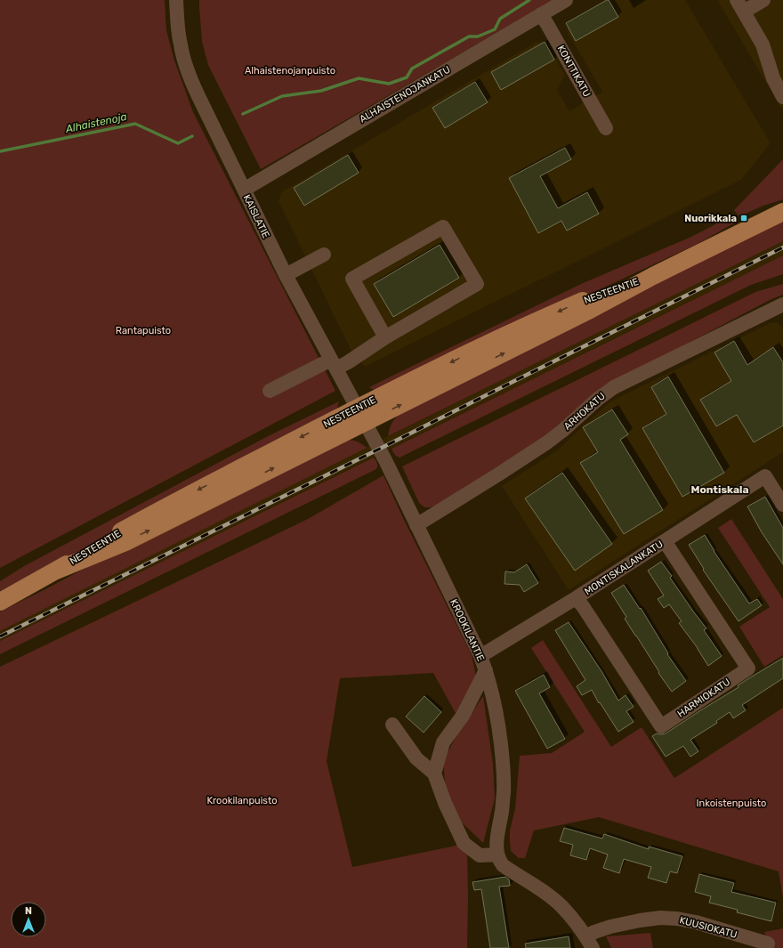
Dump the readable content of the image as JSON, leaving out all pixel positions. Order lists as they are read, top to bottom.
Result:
{
  "streets": {
    "main road": ["NESTEENTIE"],
    "street": [
      "KONTTIKATU",
      "ALHAISTENOJANKATU",
      "KAISLATIE",
      "ARHOKATU",
      "MONTISKALANKATU",
      "KROOKILANTIE",
      "HARMIOKATU",
      "KUUSIOKATU"
    ]
  },
  "crossings": [
    ["KONTTIKATU", "ALHAISTENOJANKATU"],
    ["ALHAISTENOJANKATU", "KAISLATIE"],
    ["KAISLATIE", "NESTEENTIE"],
    ["KAISLATIE", "KROOKILANTIE"],
    ["NESTEENTIE", "KROOKILANTIE"],
    ["ARHOKATU", "KROOKILANTIE"],
    ["MONTISKALANKATU", "KROOKILANTIE"],
    ["MONTISKALANKATU", "HARMIOKATU"]
  ],
  "districts": ["Montiskala"],
  "water": ["Alhaistenoja"],
  "parks": [
    "Alhaistenojanpuisto",
    "Rantapuisto",
    "Krookilanpuisto",
    "Inkoistenpuisto"
  ],
  "places": {
    "transit": ["Nuorikkala"]
  },
  "north": "top"
}
